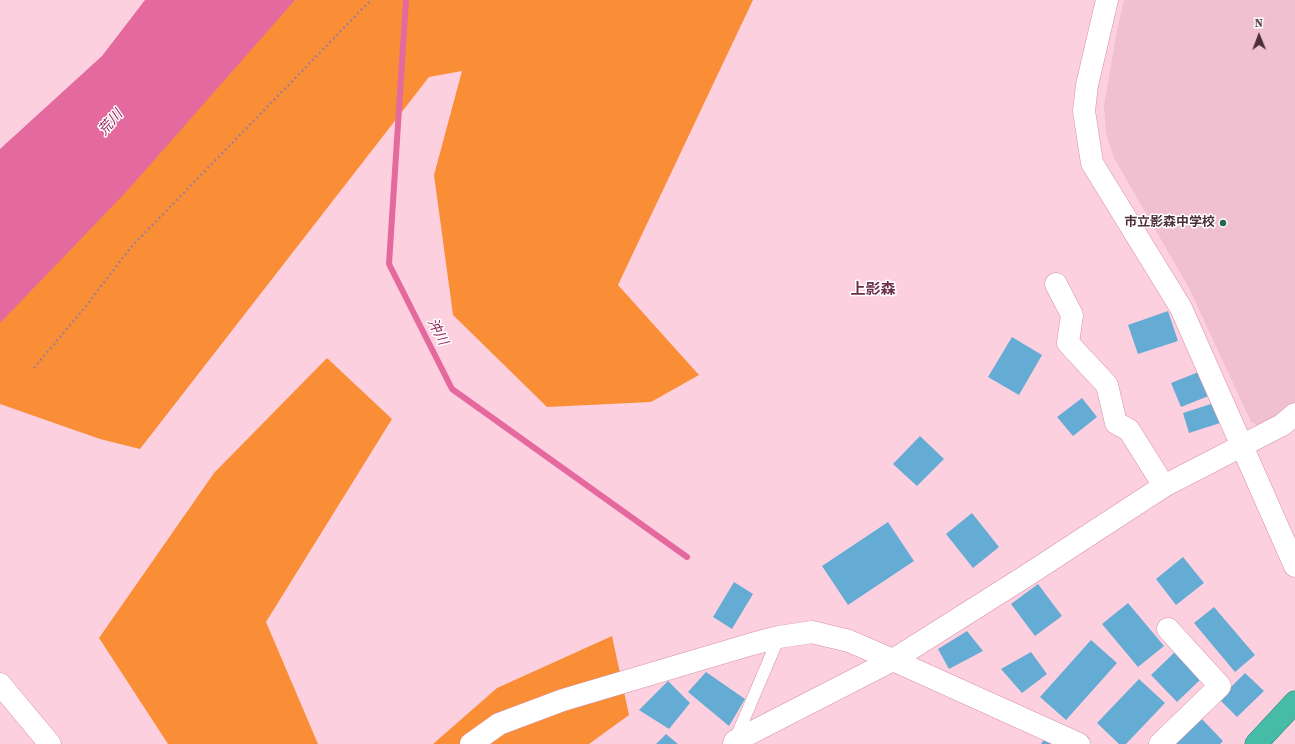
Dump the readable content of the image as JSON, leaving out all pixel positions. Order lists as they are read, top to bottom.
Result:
{
  "districts": ["上影森"],
  "water": ["荒川", "沖川"],
  "places": ["市立影森中学校"],
  "north": "top"
}
